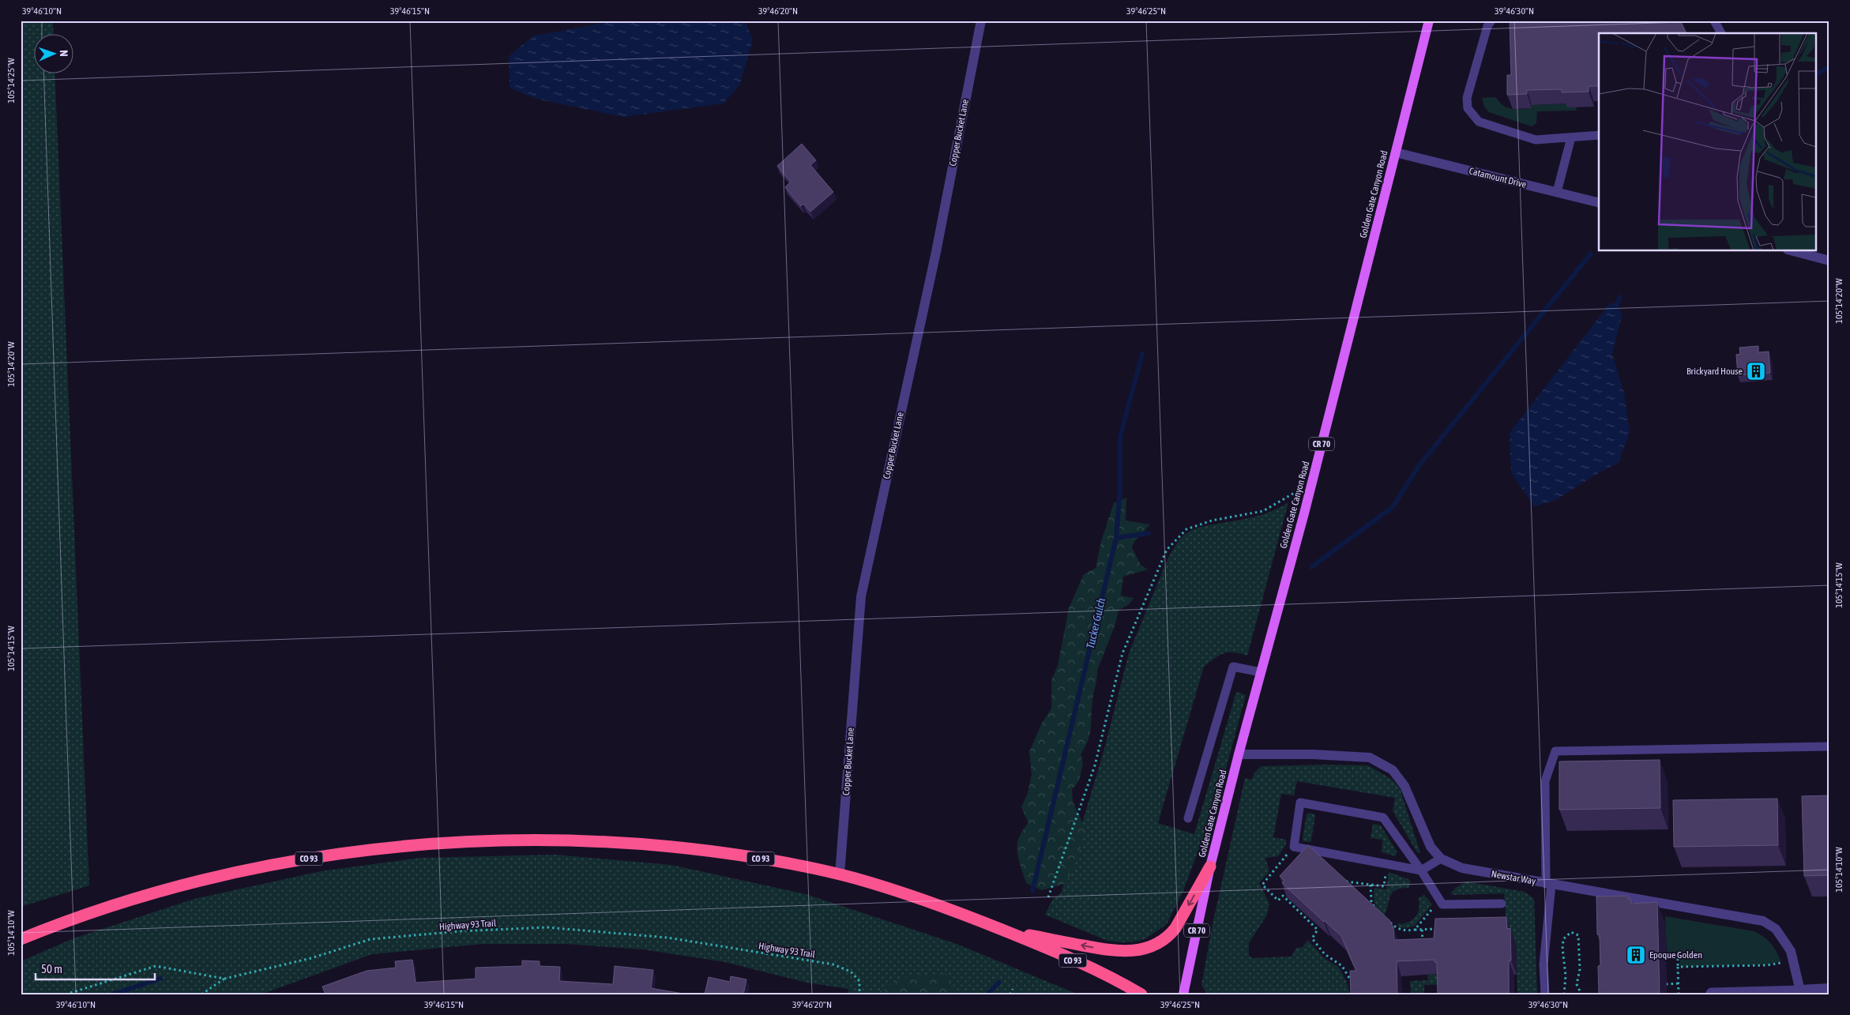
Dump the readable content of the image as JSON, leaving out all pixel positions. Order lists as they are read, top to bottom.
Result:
{
  "streets": {
    "highway": ["CO 93"],
    "main road": ["Golden Gate Canyon Road", "CR 70"],
    "street": ["Copper Bucket Lane", "Catamount Drive", "Newstar Way"],
    "path": ["Highway 93 Trail"]
  },
  "crossings": [
    ["Copper Bucket Lane", "CO 93"],
    ["Catamount Drive", "Golden Gate Canyon Road"],
    ["Golden Gate Canyon Road", "Newstar Way"]
  ],
  "water": ["Tucker Gulch"],
  "places": {
    "building": ["Brickyard House", "Epoque Golden"]
  },
  "scale_bar": "50 m",
  "north": "right",
  "coordinates": [
    "39°46'10\"N",
    "39°46'15\"N",
    "39°46'20\"N",
    "39°46'25\"N",
    "39°46'30\"N",
    "105°14'25\"W",
    "105°14'20\"W",
    "105°14'15\"W",
    "105°14'10\"W"
  ]
}
